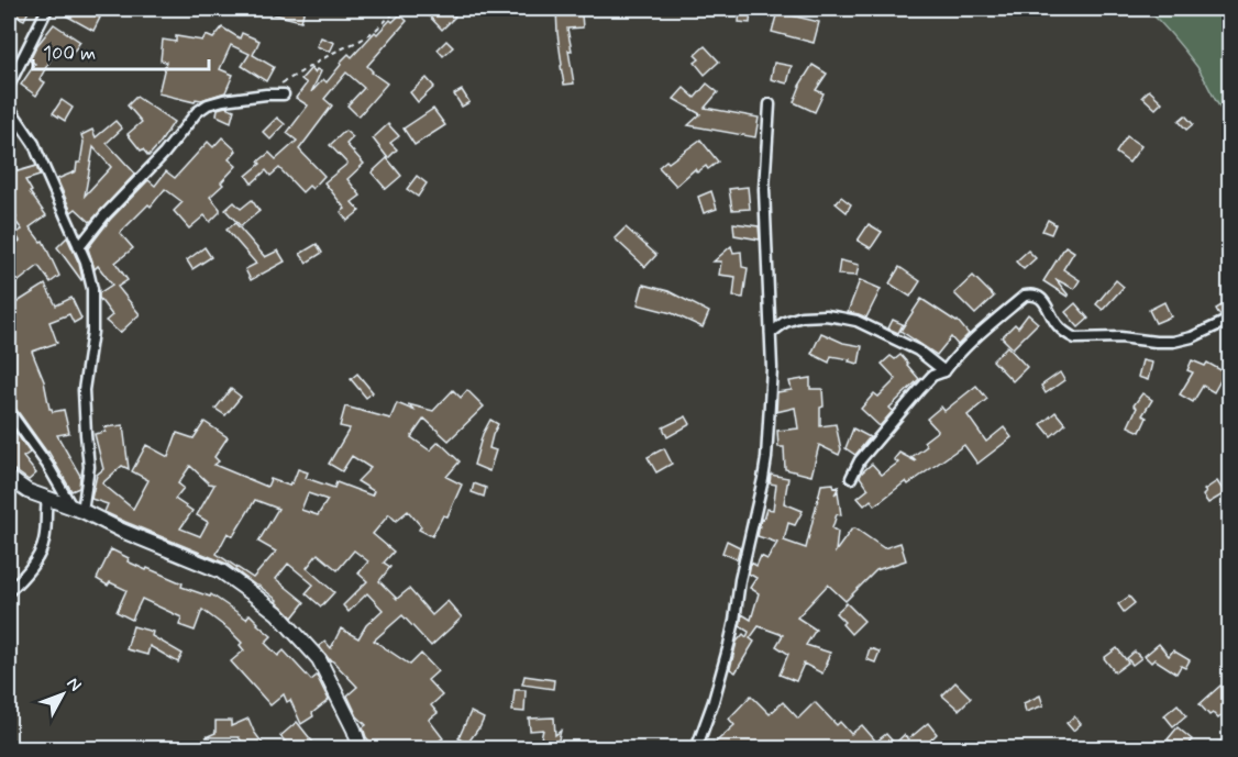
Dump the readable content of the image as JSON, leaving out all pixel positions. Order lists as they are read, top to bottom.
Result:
{
  "scale_bar": "100 m",
  "north": "top right"
}
